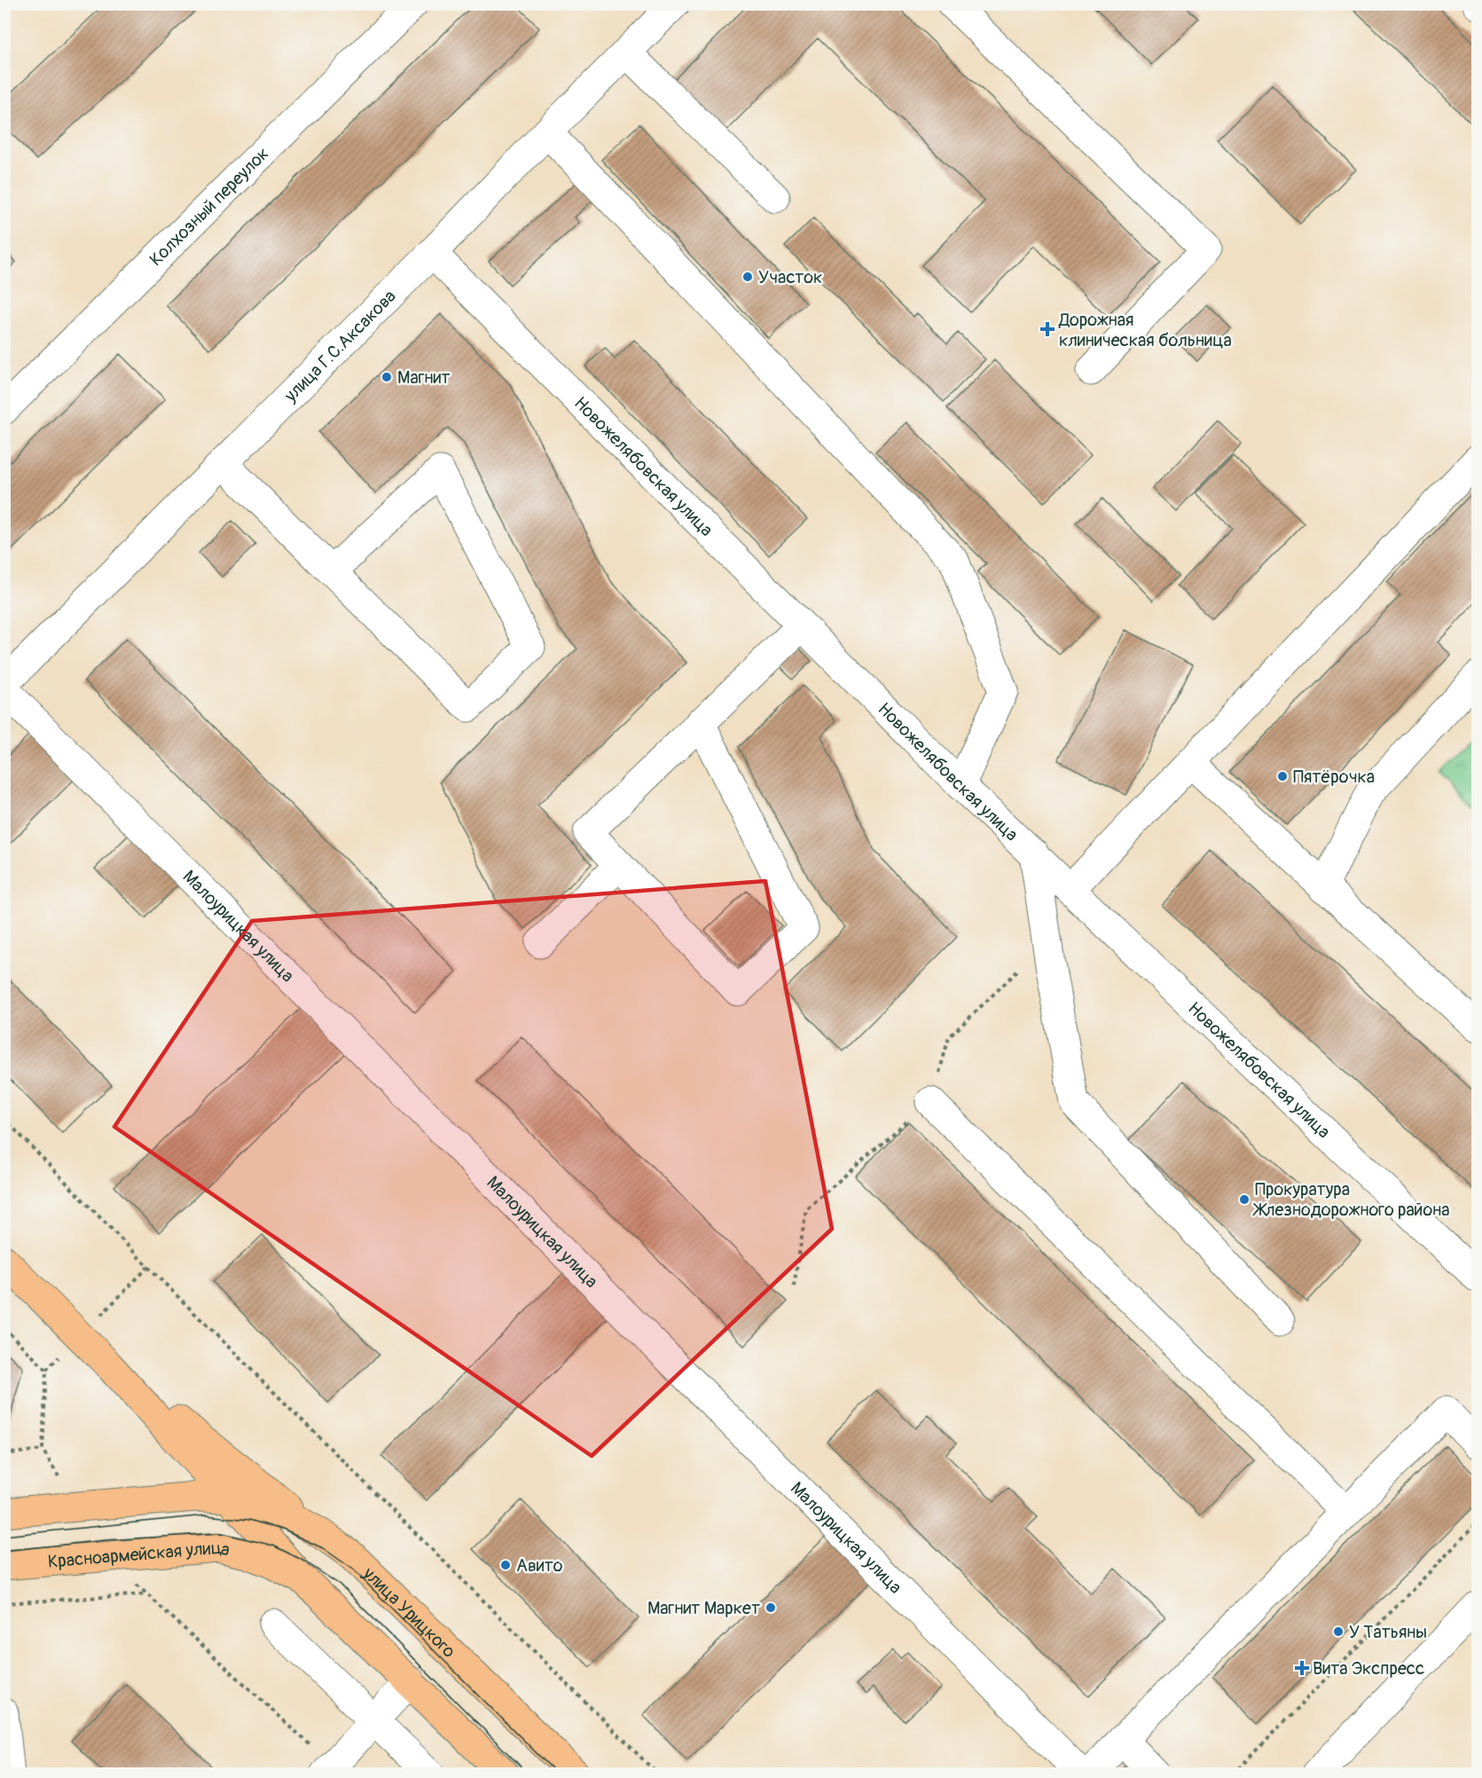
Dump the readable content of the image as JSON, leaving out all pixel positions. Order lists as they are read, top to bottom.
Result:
{
  "streets": {
    "main road": ["Красноармейская улица", "улица Урицкого"],
    "street": [
      "Колхозный переулок",
      "улица Г.С.Аксакова",
      "Новожелябовская улица",
      "Малоурицкая улица"
    ]
  },
  "crossings": [
    ["улица Г.С.Аксакова", "Новожелябовская улица"]
  ],
  "places": {
    "other": [
      "Участок",
      "Магнит",
      "Пятёрочка",
      "Прокуратура Жлезнодорожного района",
      "Авито",
      "Магнит Маркет",
      "У Татьяны"
    ],
    "health": ["Дорожная клиническая больница", "Вита Экспресс"]
  }
}
